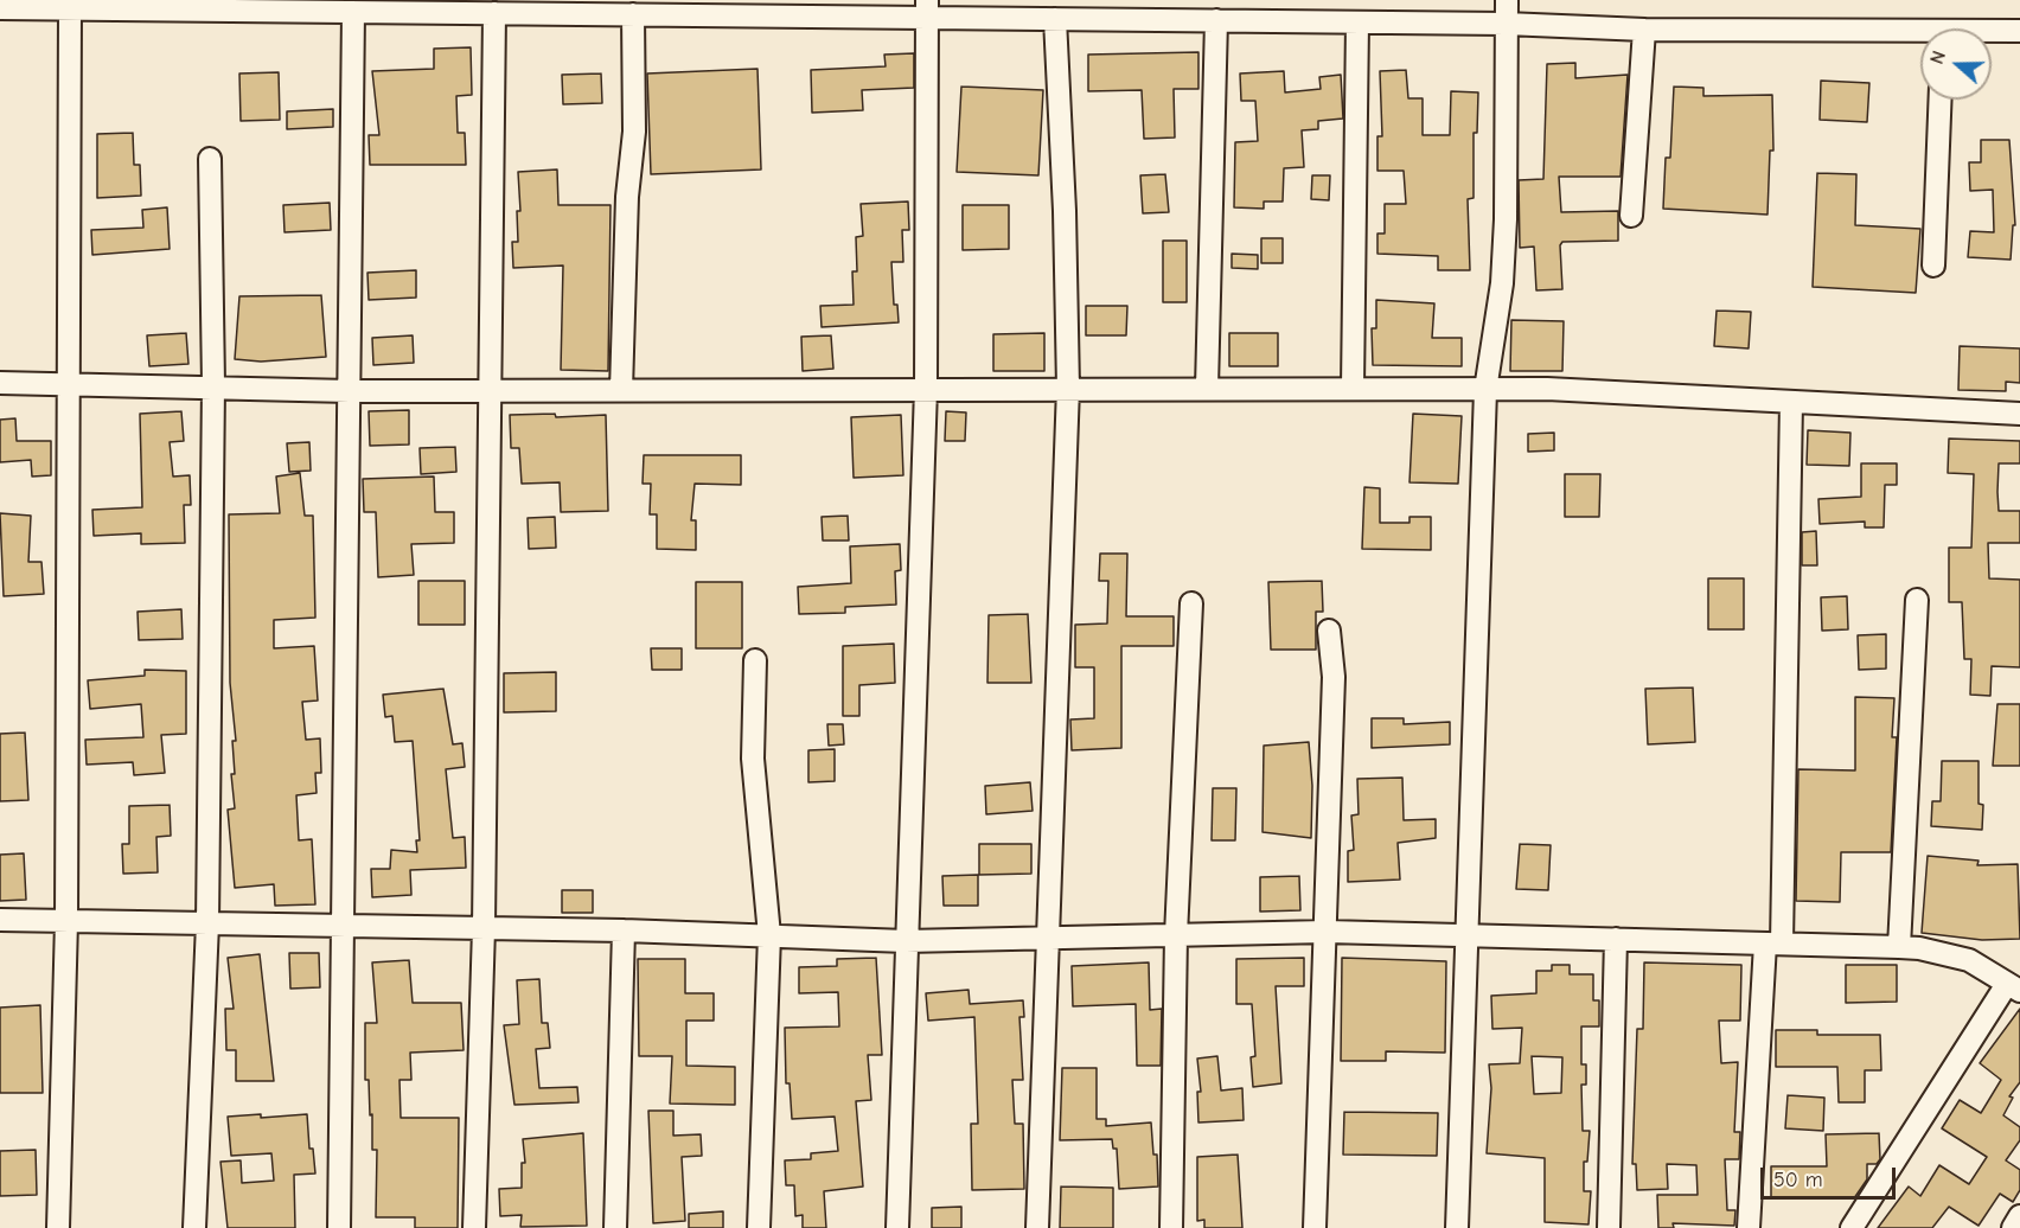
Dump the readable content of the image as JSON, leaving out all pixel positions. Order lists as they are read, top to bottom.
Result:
{
  "scale_bar": "50 m",
  "north": "left"
}
